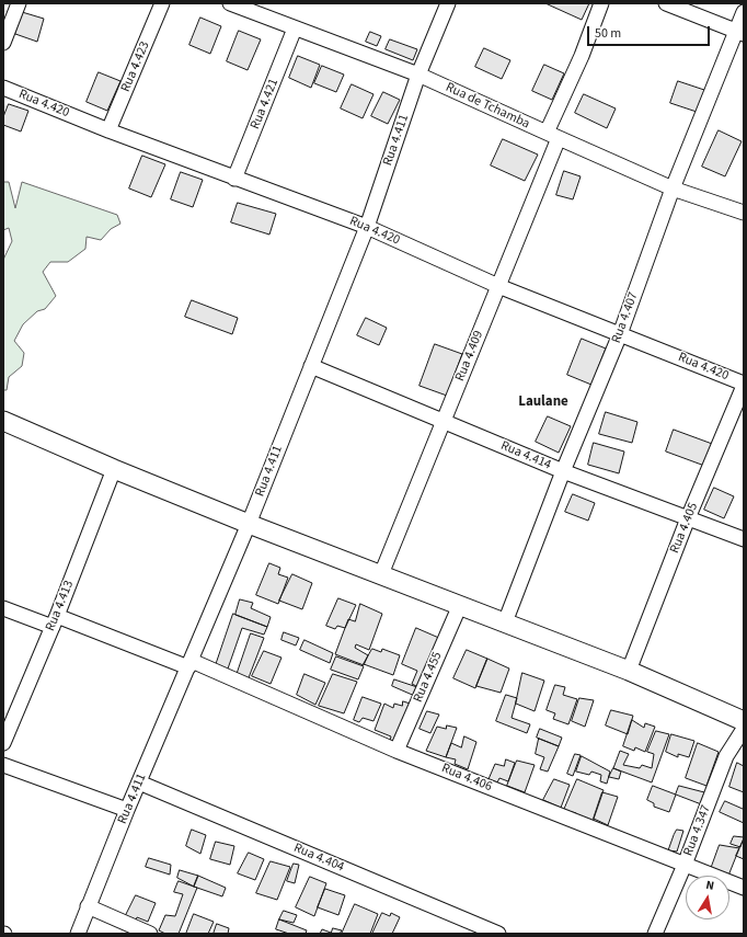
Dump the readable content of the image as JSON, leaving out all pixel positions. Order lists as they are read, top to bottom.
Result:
{
  "streets": {
    "street": [
      "Rua 4.423",
      "Rua 4.420",
      "Rua 4.421",
      "Rua de Tchamba",
      "Rua 4.411",
      "Rua 4.407",
      "Rua 4.409",
      "Rua 4.414",
      "Rua 4.405",
      "Rua 4.413",
      "Rua 4.455",
      "Rua 4.406",
      "Rua 4.347",
      "Rua 4.404"
    ]
  },
  "crossings": [
    ["Rua 4.423", "Rua 4.420"],
    ["Rua 4.420", "Rua 4.421"],
    ["Rua 4.420", "Rua 4.411"],
    ["Rua 4.420", "Rua 4.407"],
    ["Rua 4.420", "Rua 4.409"],
    ["Rua 4.420", "Rua 4.405"],
    ["Rua 4.421", "Rua de Tchamba"],
    ["Rua de Tchamba", "Rua 4.411"],
    ["Rua de Tchamba", "Rua 4.407"],
    ["Rua de Tchamba", "Rua 4.409"],
    ["Rua 4.411", "Rua 4.414"],
    ["Rua 4.411", "Rua 4.406"],
    ["Rua 4.411", "Rua 4.404"],
    ["Rua 4.407", "Rua 4.414"],
    ["Rua 4.409", "Rua 4.414"],
    ["Rua 4.414", "Rua 4.405"],
    ["Rua 4.413", "Rua 4.406"],
    ["Rua 4.455", "Rua 4.406"],
    ["Rua 4.406", "Rua 4.347"]
  ],
  "districts": ["Laulane"],
  "scale_bar": "50 m",
  "north": "top"
}
